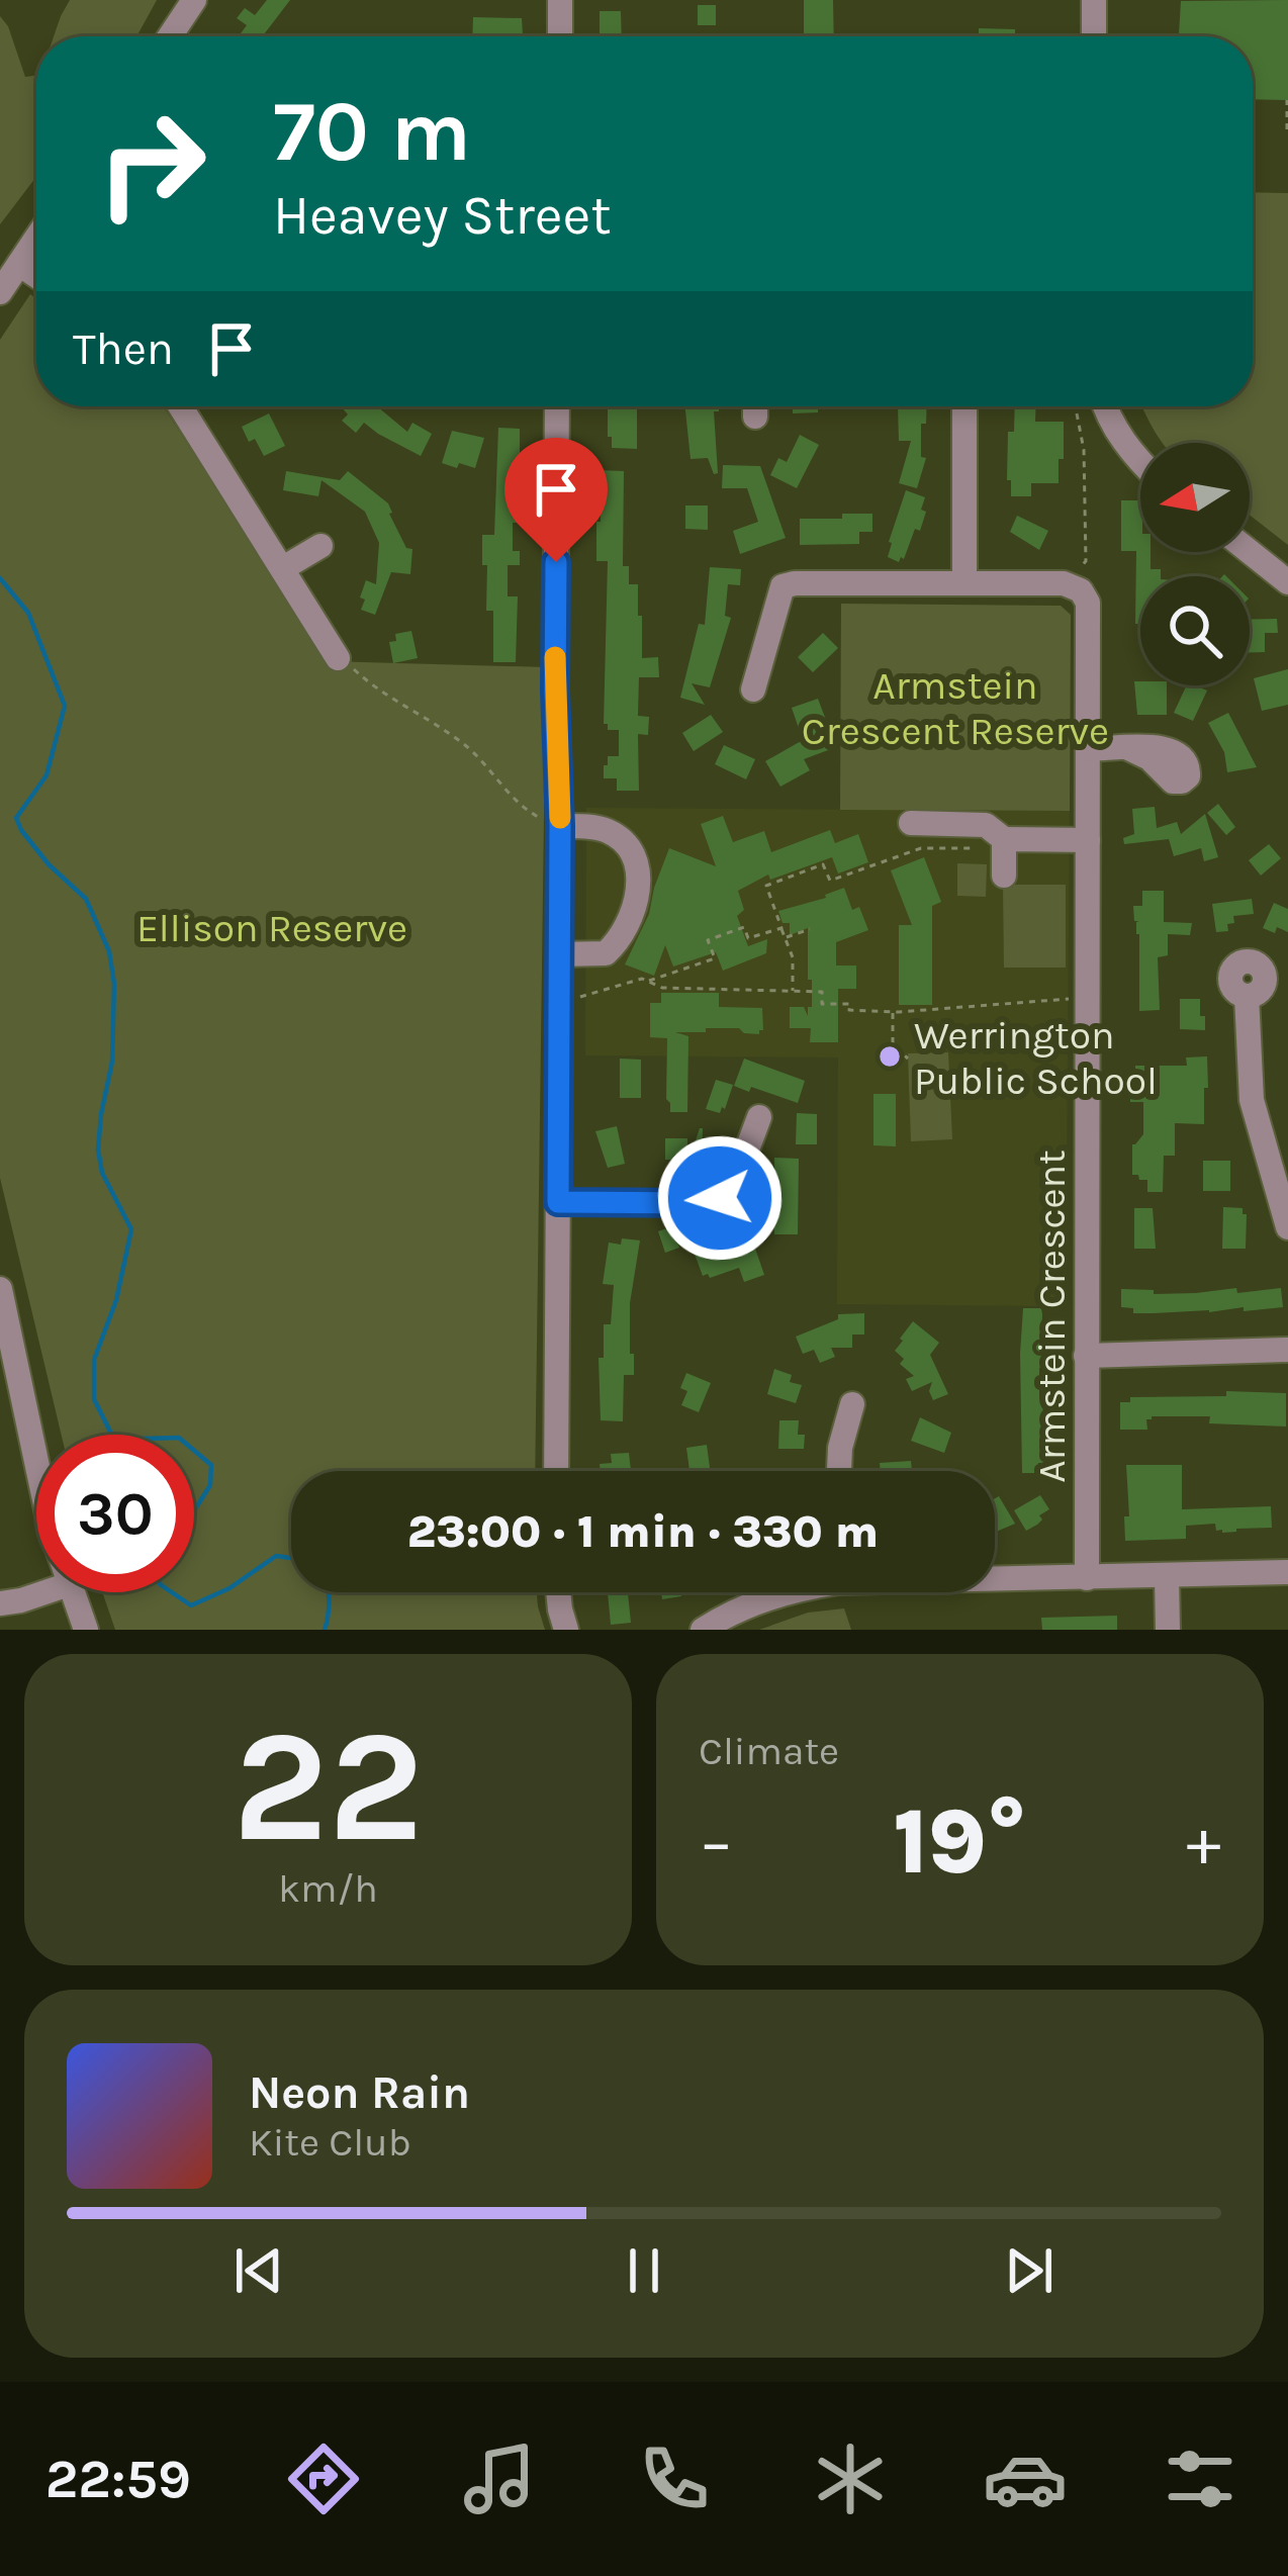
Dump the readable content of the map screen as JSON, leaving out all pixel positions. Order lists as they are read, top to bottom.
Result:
{
  "streets": {
    "street": ["Armstein Crescent"]
  },
  "parks": ["Armstein Crescent Reserve", "Ellison Reserve"],
  "places": ["Werrington Public School"],
  "north": "left",
  "page": {
    "turn": ["70 m", "Heavey Street"],
    "then": "Then",
    "limit": "30",
    "trip": "23:00 · 1 min · 330 m",
    "tile": [
      ["22", "km/h"],
      "Climate"
    ],
    "heat": ["−", "19°", "+"],
    "song": ["Neon Rain", "Kite Club"],
    "tabs": "22:59"
  }
}
